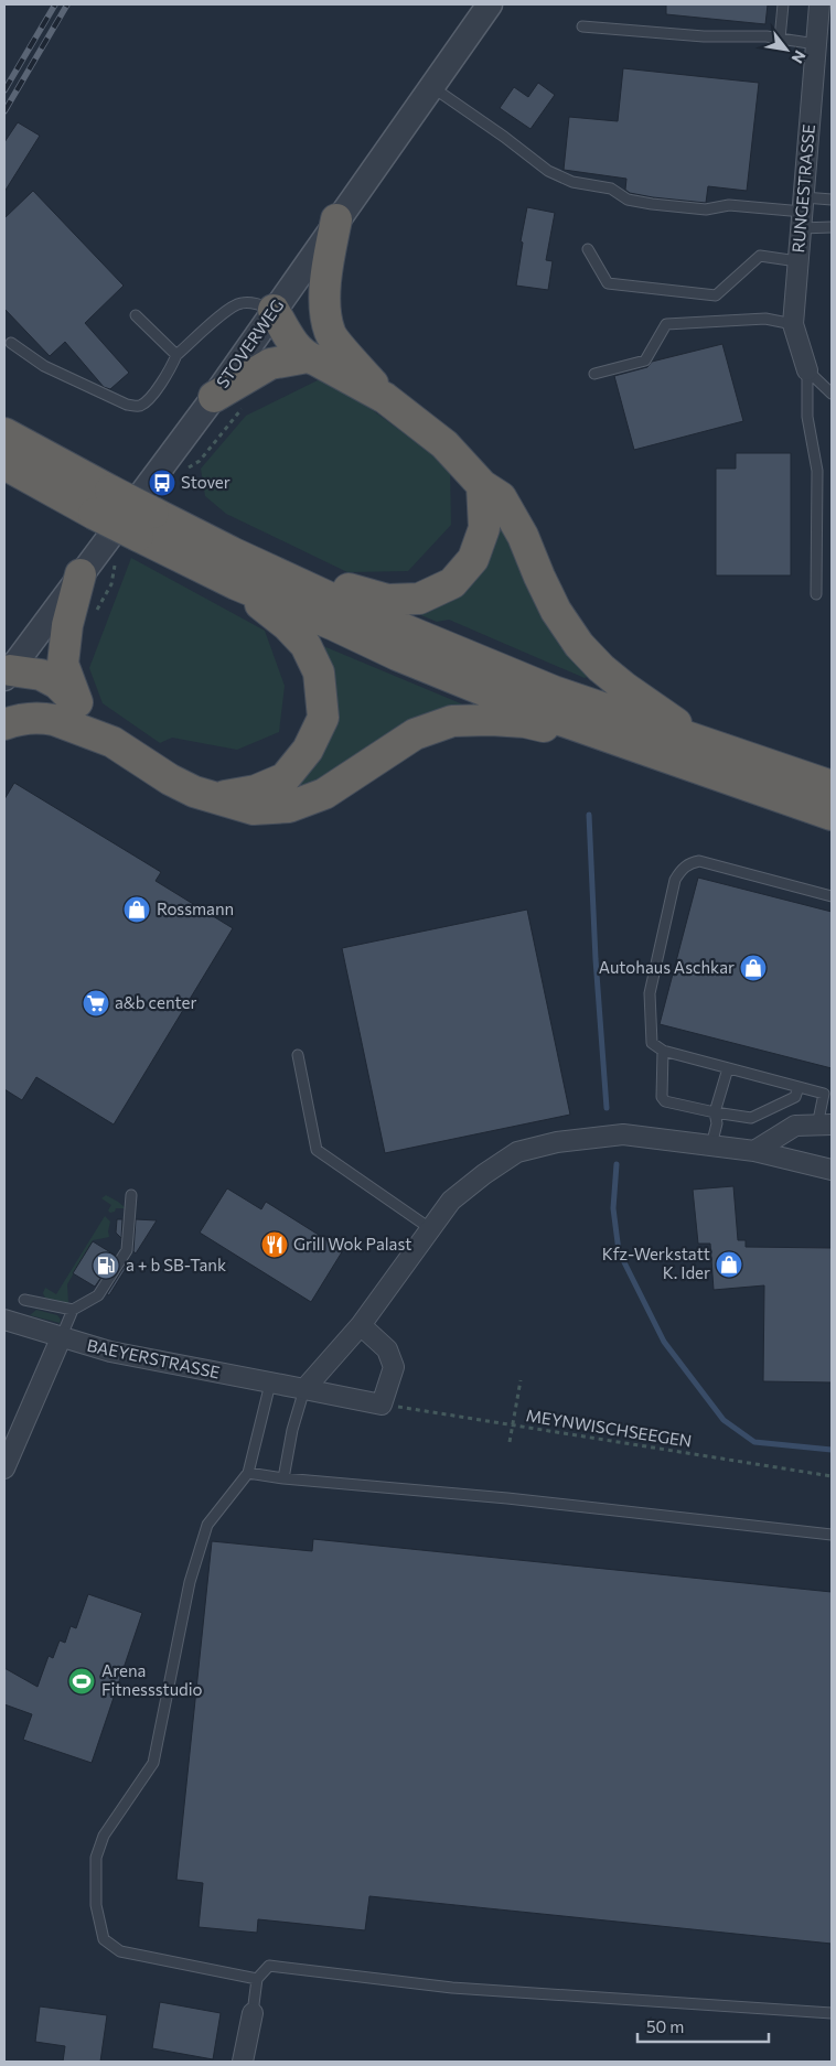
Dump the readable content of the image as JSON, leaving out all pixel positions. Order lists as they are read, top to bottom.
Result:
{
  "streets": {
    "street": ["RUNGESTRASSE", "STOVERWEG", "BAEYERSTRASSE"],
    "path": ["MEYNWISCHSEEGEN"]
  },
  "crossings": [
    ["BAEYERSTRASSE", "MEYNWISCHSEEGEN"]
  ],
  "places": {
    "bus stop": ["Stover"],
    "shop": ["Rossmann", "Autohaus Aschkar", "Kfz-Werkstatt K. Ider"],
    "supermarket": ["a&b center"],
    "restaurant": ["Grill Wok Palast"],
    "fuel station": ["a + b SB-Tank"],
    "sports": ["Arena Fitnessstudio"]
  },
  "scale_bar": "50 m",
  "north": "bottom right"
}
